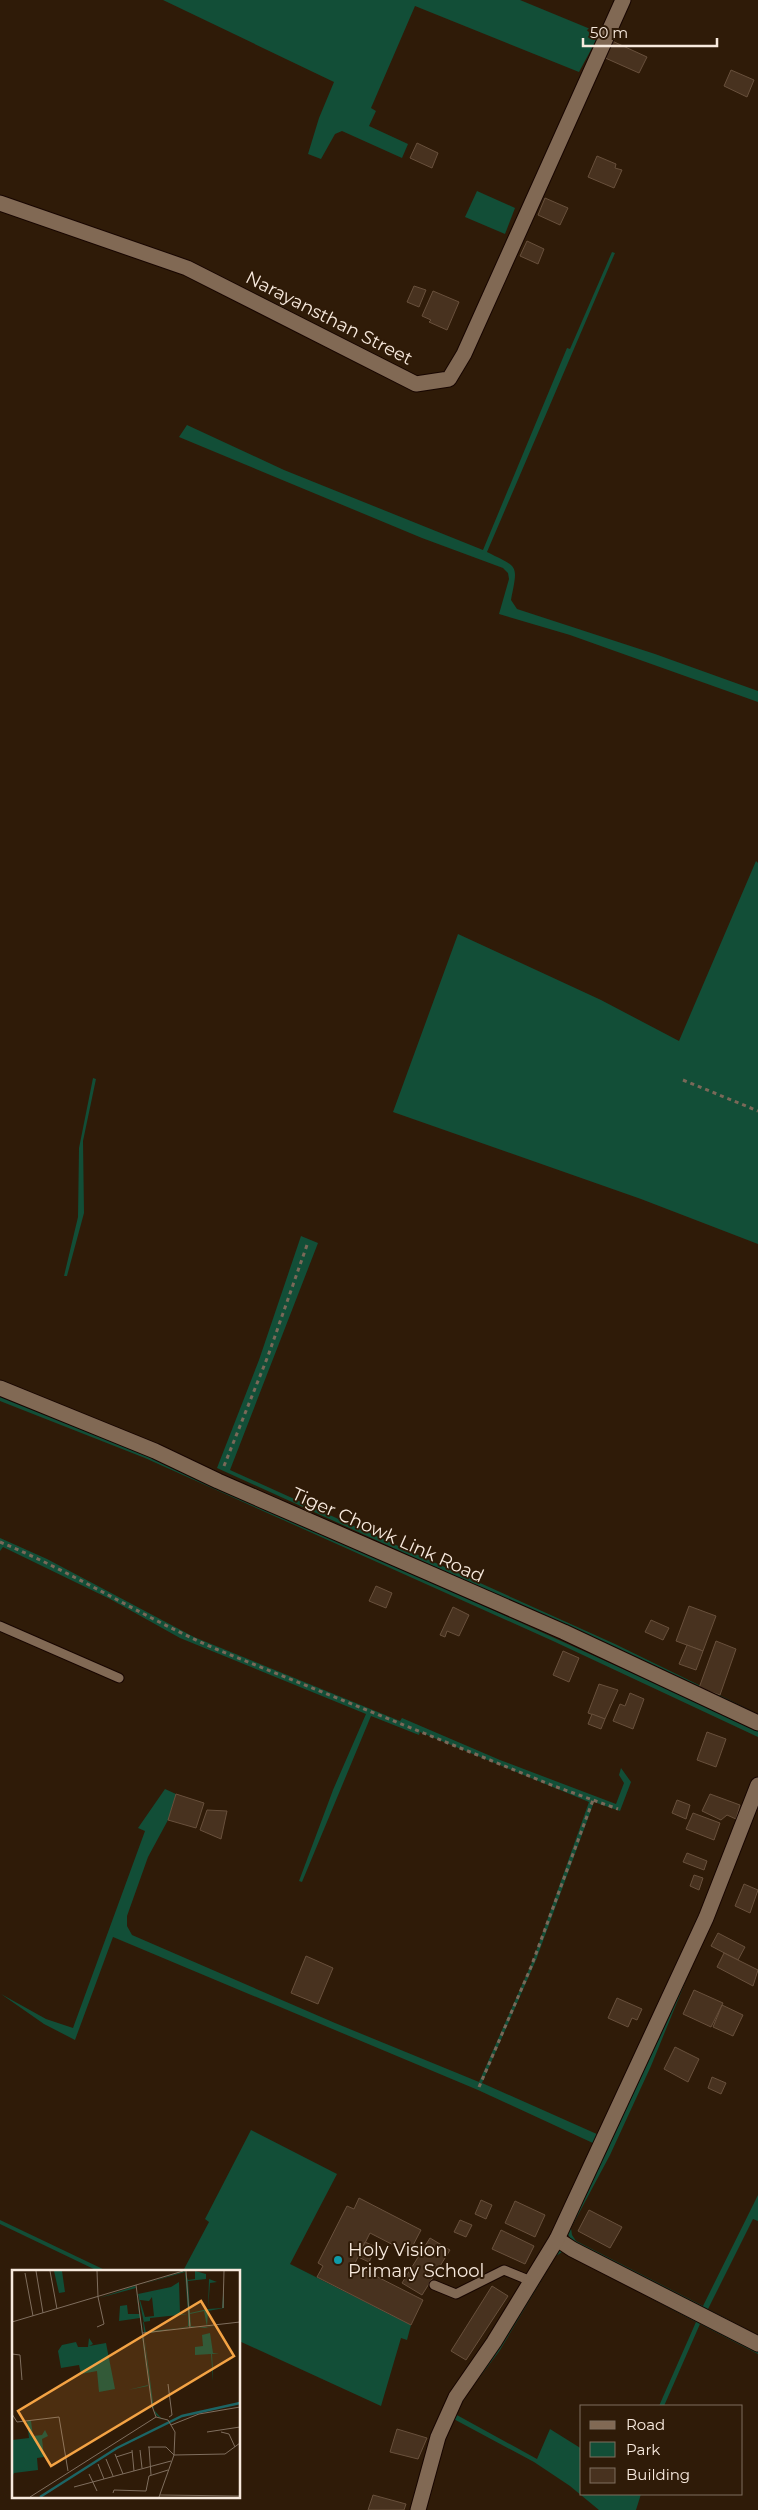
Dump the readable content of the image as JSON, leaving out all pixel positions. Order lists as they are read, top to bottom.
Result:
{
  "streets": {
    "street": ["Narayansthan Street", "Tiger Chowk Link Road"]
  },
  "places": ["Holy Vision Primary School"],
  "legend": ["Road", "Park", "Building"],
  "scale_bar": "50 m"
}
